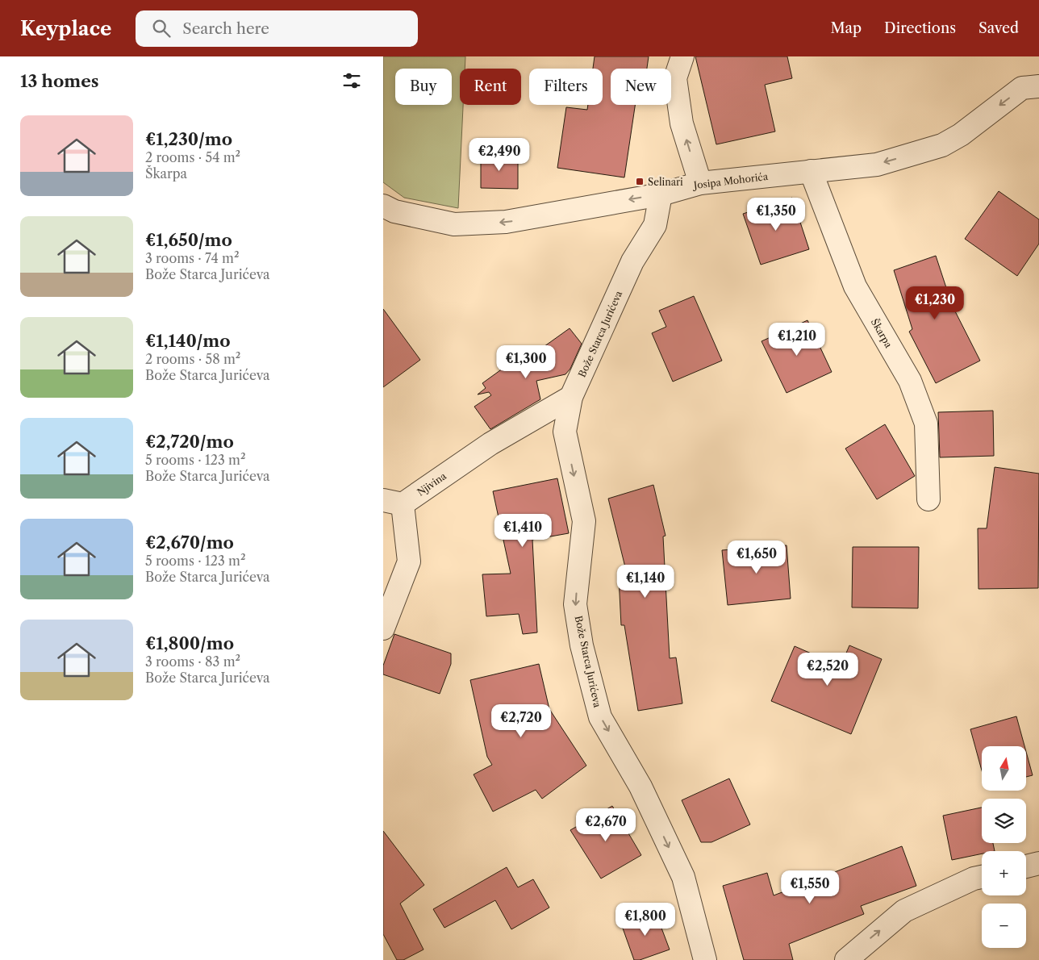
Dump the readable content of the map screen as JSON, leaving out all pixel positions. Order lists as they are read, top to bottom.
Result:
{
  "streets": {
    "street": [
      "Josipa Mohorića",
      "Škarpa",
      "Bože Starca Jurićeva",
      "Njivina"
    ]
  },
  "crossings": [
    ["Josipa Mohorića", "Škarpa"],
    ["Josipa Mohorića", "Bože Starca Jurićeva"],
    ["Bože Starca Jurićeva", "Njivina"]
  ],
  "one_way": ["Josipa Mohorića", "Bože Starca Jurićeva"],
  "places": {
    "transit": ["Selinari"]
  },
  "north": "top",
  "page": {
    "header": "Keyplace",
    "search": "Search here",
    "nav": ["Map", "Directions", "Saved"],
    "heading": "13 homes",
    "chip": [
      "Buy",
      "Rent",
      "Filters",
      "New"
    ],
    "list": [
      {
        "name": "€1,230/mo",
        "note": "2 rooms · 54 m² · Škarpa"
      },
      {
        "name": "€1,650/mo",
        "note": "3 rooms · 74 m² · Bože Starca Jurićeva"
      },
      {
        "name": "€1,140/mo",
        "note": "2 rooms · 58 m² · Bože Starca Jurićeva"
      },
      {
        "name": "€2,720/mo",
        "note": "5 rooms · 123 m² · Bože Starca Jurićeva"
      },
      {
        "name": "€2,670/mo",
        "note": "5 rooms · 123 m² · Bože Starca Jurićeva"
      },
      {
        "name": "€1,800/mo",
        "note": "3 rooms · 83 m² · Bože Starca Jurićeva"
      }
    ],
    "price": [
      "€2,490",
      "€1,350",
      "€1,230",
      "€1,210",
      "€1,300",
      "€1,410",
      "€1,650",
      "€1,140",
      "€2,520",
      "€2,720",
      "€2,670",
      "€1,550",
      "€1,800"
    ],
    "map_buttons": ["+", "−"]
  }
}
